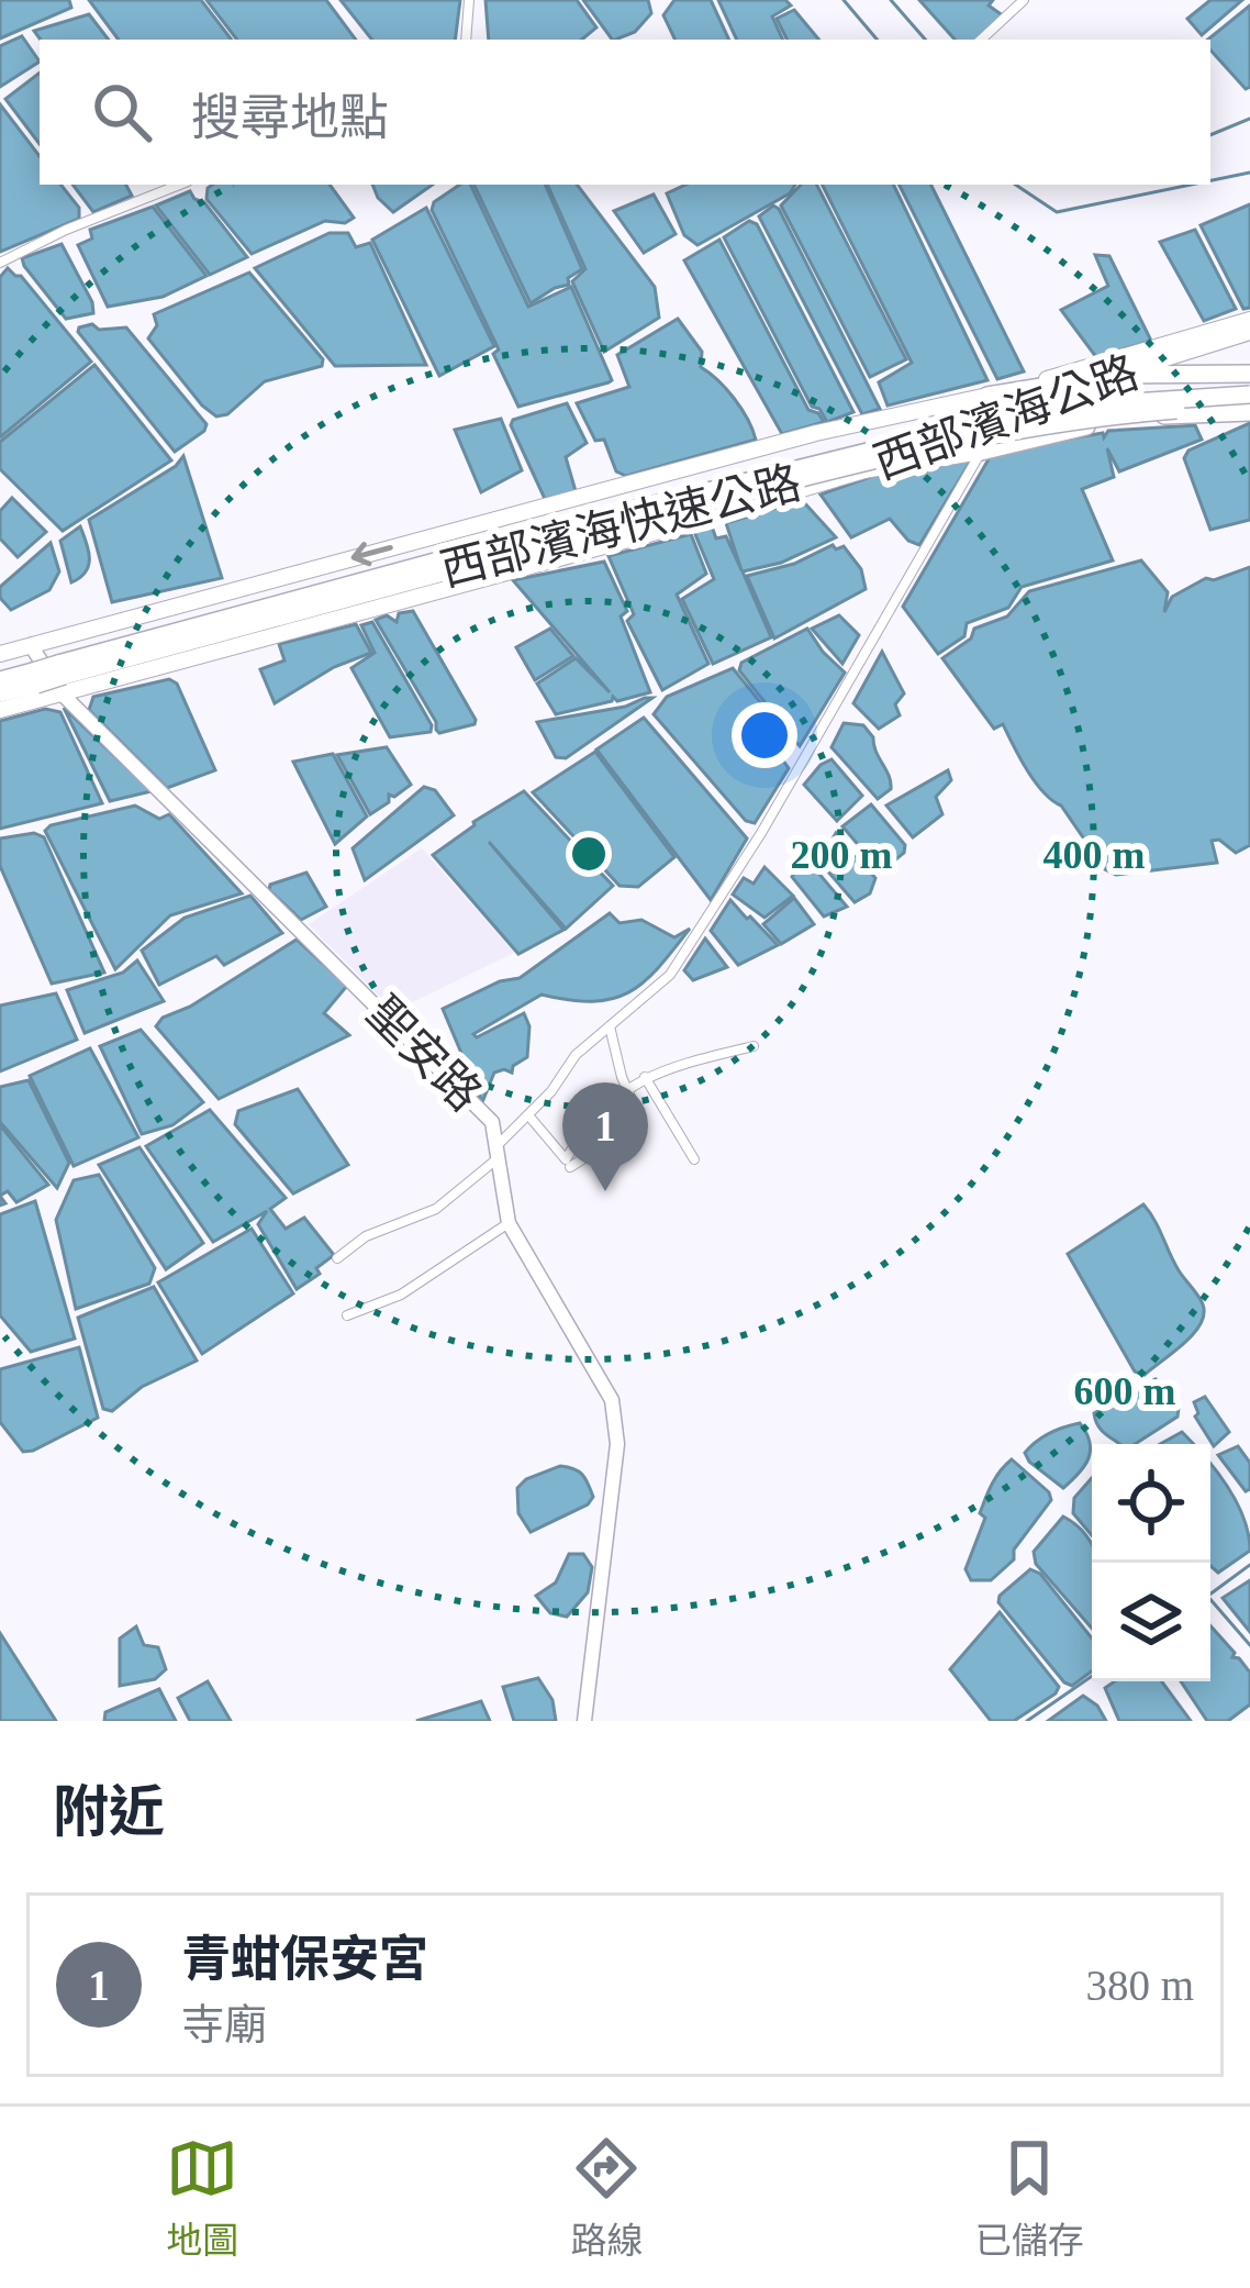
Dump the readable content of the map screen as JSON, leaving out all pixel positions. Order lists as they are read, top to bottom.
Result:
{
  "streets": {
    "highway": ["西部濱海快速公路"],
    "main road": ["西部濱海公路"],
    "street": ["聖安路"]
  },
  "crossings": [
    ["西部濱海公路", "西部濱海快速公路"],
    ["西部濱海公路", "聖安路"],
    ["西部濱海快速公路", "聖安路"]
  ],
  "page": {
    "search": "搜尋地點",
    "pins": "1",
    "heading": "附近",
    "list": [
      {
        "mark": "1",
        "name": "青蚶保安宮",
        "note": "寺廟",
        "value": "380 m"
      }
    ],
    "nav": ["地圖", "路線", "已儲存"]
  },
  "rings": ["200 m", "400 m", "600 m"]
}
